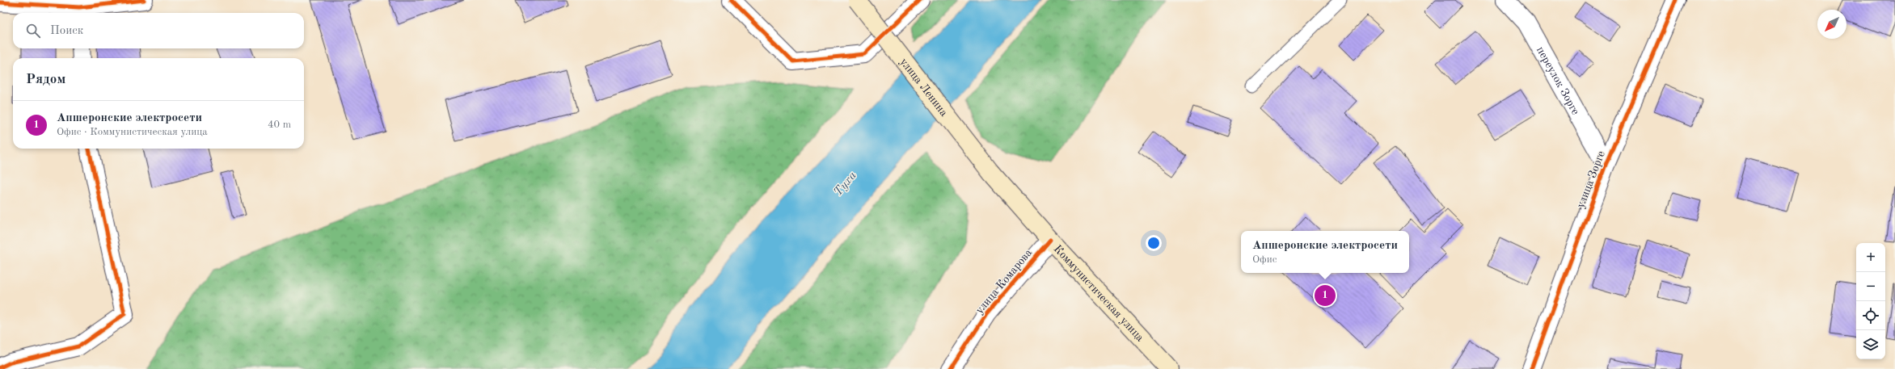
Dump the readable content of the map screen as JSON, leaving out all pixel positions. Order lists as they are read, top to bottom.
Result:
{
  "streets": {
    "main road": ["улица Ленина", "Коммунистическая улица"],
    "street": ["переулок Зорге", "улица Зорге", "улица Комарова"]
  },
  "crossings": [
    ["переулок Зорге", "улица Зорге"],
    ["улица Ленина", "Коммунистическая улица"],
    ["улица Комарова", "Коммунистическая улица"]
  ],
  "water": ["Туха"],
  "north": "bottom left",
  "page": {
    "search": "Поиск",
    "heading": "Рядом",
    "list": [
      {
        "mark": "1",
        "name": "Апшеронские электросети",
        "note": "Офис · Коммунистическая улица",
        "value": "40 m"
      }
    ],
    "popup": ["Апшеронские электросети", "Офис"],
    "map_buttons": ["+", "−"],
    "pins": "1"
  }
}
